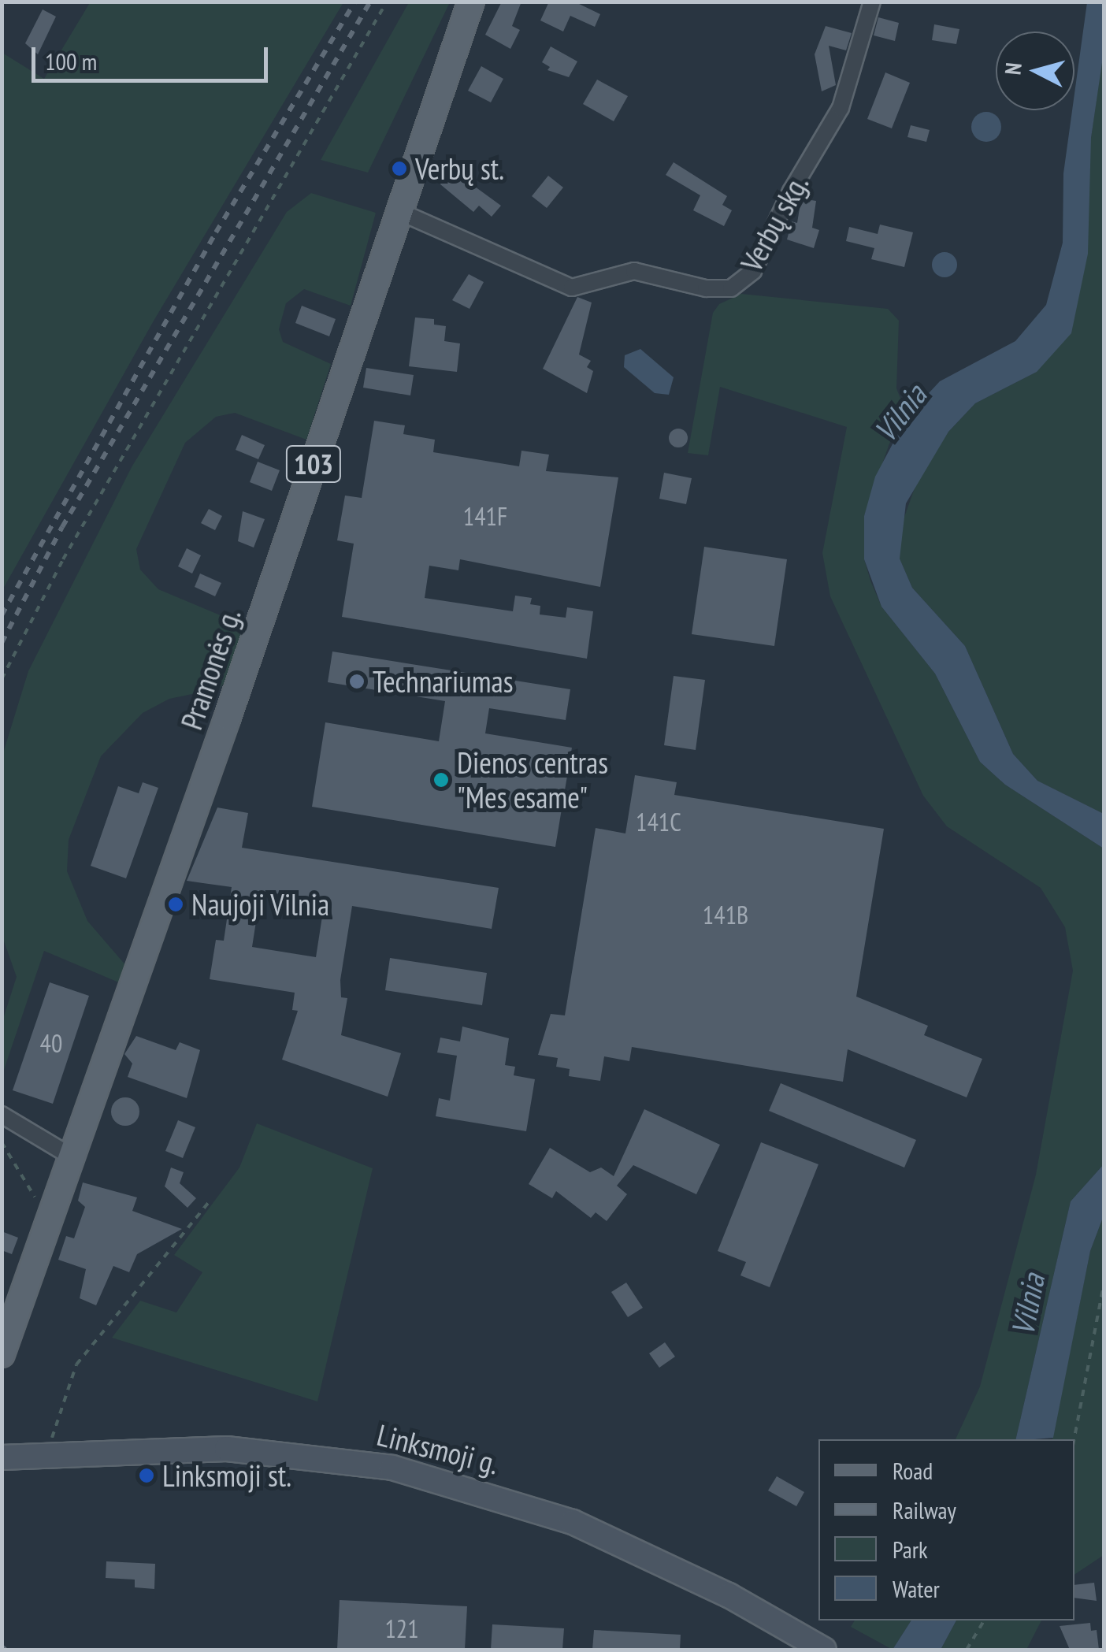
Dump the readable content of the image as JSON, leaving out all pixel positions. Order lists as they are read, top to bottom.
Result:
{
  "streets": {
    "main road": ["103", "Pramonės g.", "Linksmoji g."],
    "street": ["Verbų skg."]
  },
  "crossings": [
    ["Verbų skg.", "Pramonės g."]
  ],
  "water": ["Vilnia"],
  "places": [
    "Verbų st.",
    "Technariumas",
    "Dienos centras \"Mes esame\"",
    "Naujoji Vilnia",
    "Linksmoji st."
  ],
  "house_numbers": [
    "141F",
    "141C",
    "141B",
    "40",
    "121"
  ],
  "legend": [
    "Road",
    "Railway",
    "Park",
    "Water"
  ],
  "scale_bar": "100 m",
  "north": "left"
}
